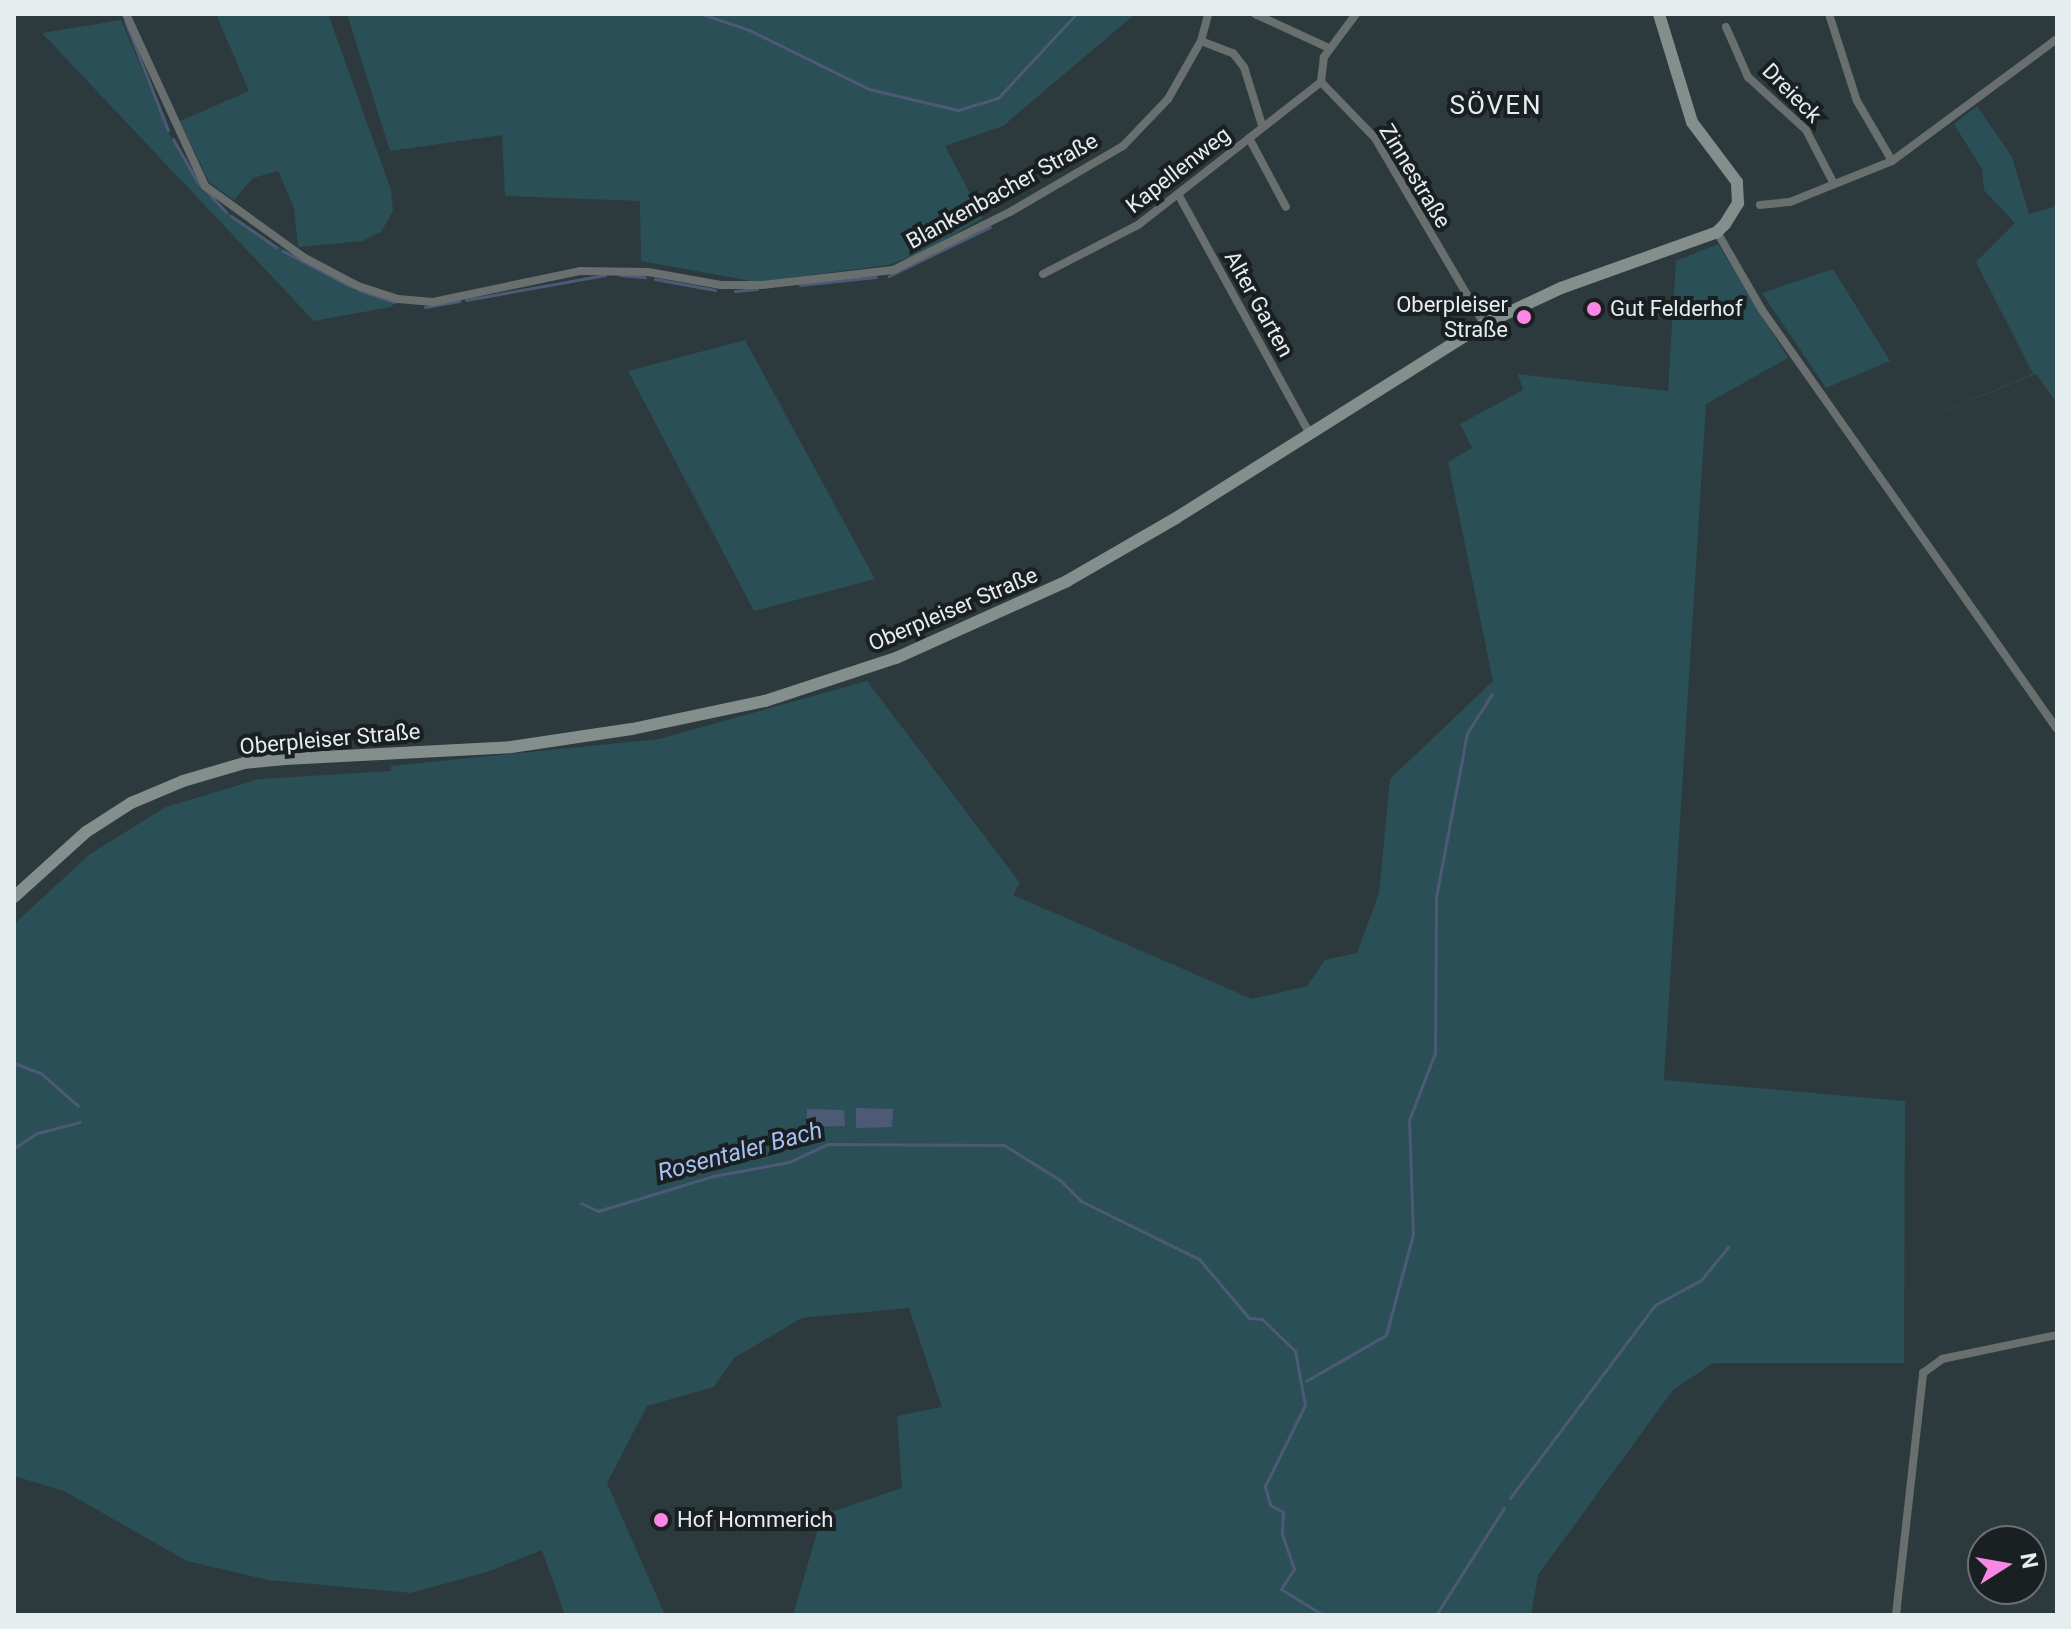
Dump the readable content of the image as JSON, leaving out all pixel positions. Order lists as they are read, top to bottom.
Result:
{
  "streets": {
    "main road": ["Oberpleiser Straße"],
    "street": [
      "Dreieck",
      "Kapellenweg",
      "Zinnestraße",
      "Blankenbacher Straße",
      "Alter Garten"
    ]
  },
  "crossings": [
    ["Kapellenweg", "Zinnestraße"],
    ["Kapellenweg", "Alter Garten"],
    ["Zinnestraße", "Oberpleiser Straße"],
    ["Alter Garten", "Oberpleiser Straße"]
  ],
  "districts": ["SÖVEN"],
  "water": ["Rosentaler Bach"],
  "places": ["Gut Felderhof", "Oberpleiser Straße", "Hof Hommerich"],
  "north": "right"
}
